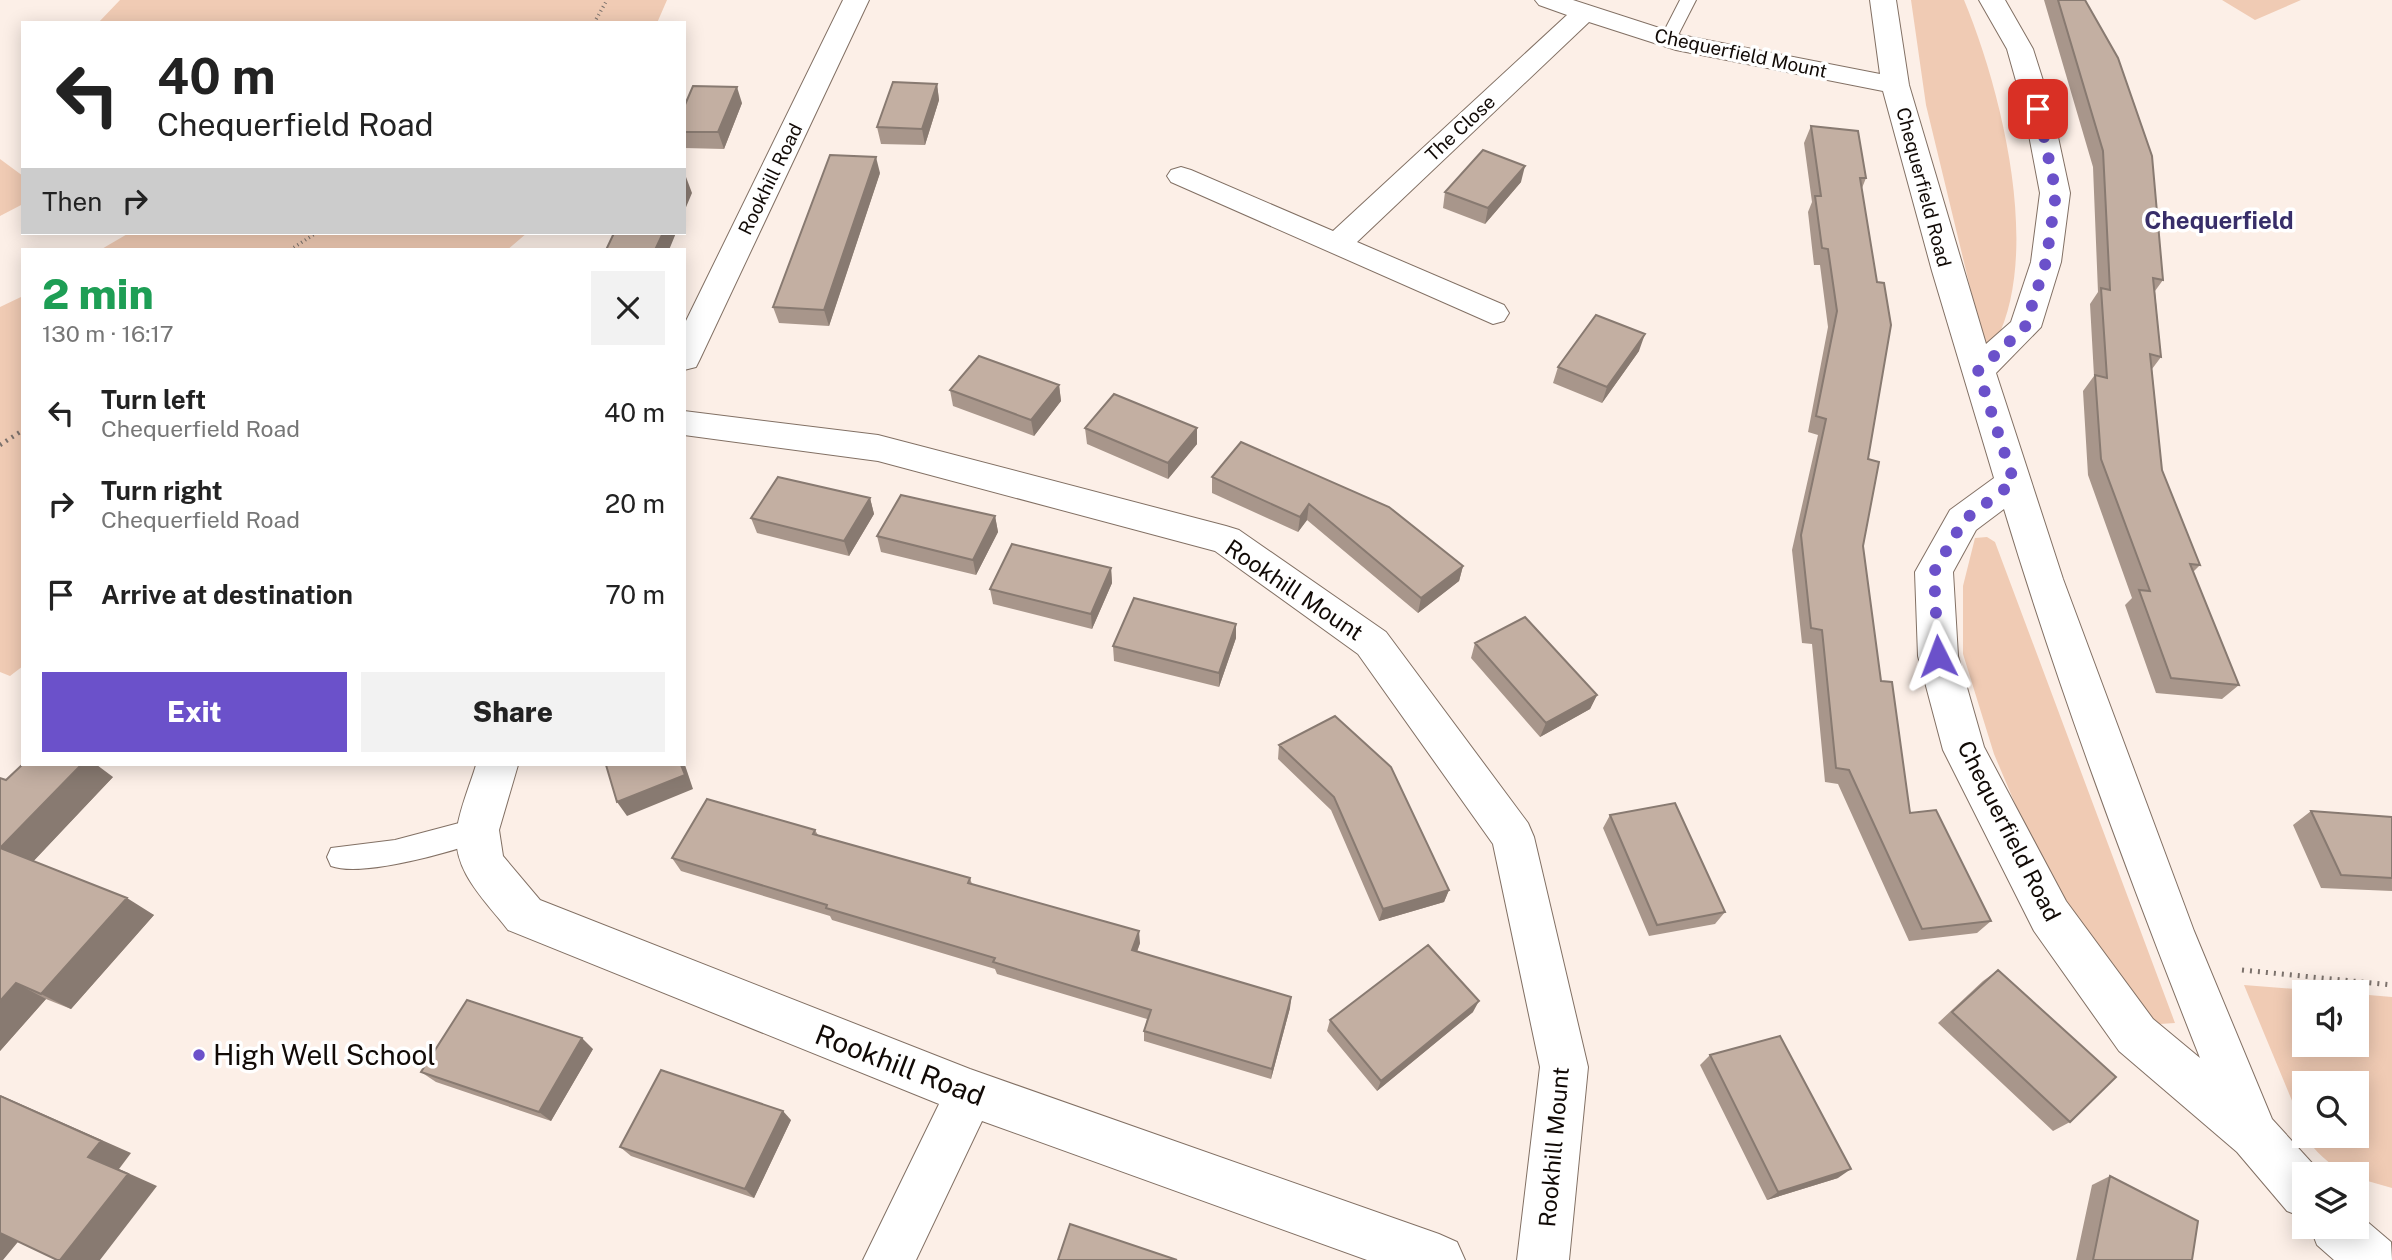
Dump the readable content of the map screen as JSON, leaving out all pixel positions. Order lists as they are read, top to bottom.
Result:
{
  "streets": {
    "street": [
      "Chequerfield Mount",
      "The Close",
      "Rookhill Road",
      "Chequerfield Road",
      "Rookhill Mount"
    ]
  },
  "crossings": [
    ["Chequerfield Mount", "The Close"],
    ["Chequerfield Mount", "Chequerfield Road"]
  ],
  "districts": ["Chequerfield"],
  "places": ["High Well School"],
  "page": {
    "turn": ["40 m", "Chequerfield Road"],
    "then": "Then",
    "heading": ["2 min", "130 m · 16:17"],
    "list": [
      {
        "name": "Turn left",
        "note": "Chequerfield Road",
        "value": "40 m"
      },
      {
        "name": "Turn right",
        "note": "Chequerfield Road",
        "value": "20 m"
      },
      {
        "name": "Arrive at destination",
        "value": "70 m"
      }
    ],
    "buttons": ["Exit", "Share"]
  }
}
